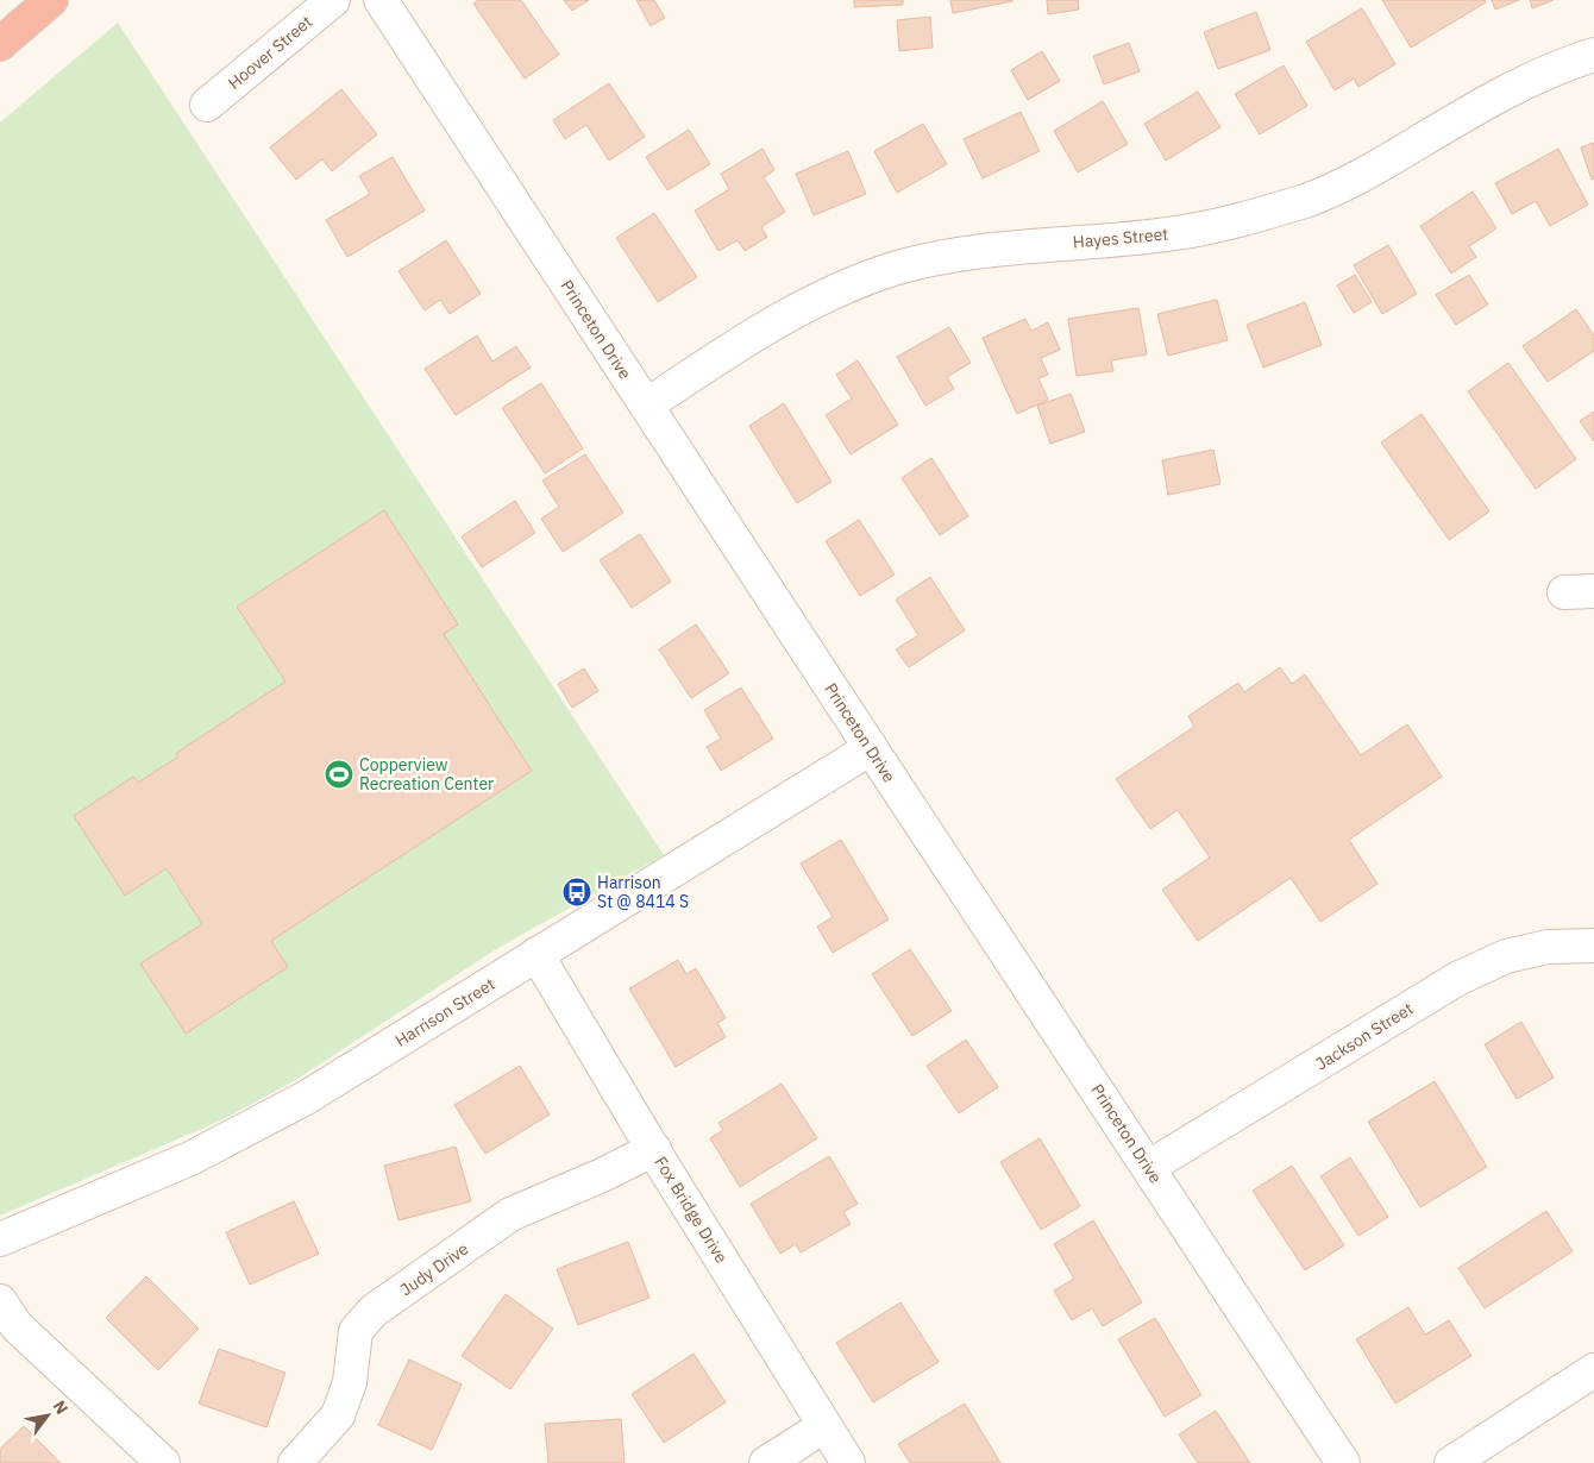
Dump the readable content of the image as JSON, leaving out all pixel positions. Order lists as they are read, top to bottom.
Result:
{
  "streets": {
    "street": [
      "Hoover Street",
      "Hayes Street",
      "Princeton Drive",
      "Harrison Street",
      "Jackson Street",
      "Fox Bridge Drive",
      "Judy Drive"
    ]
  },
  "crossings": [
    ["Hayes Street", "Princeton Drive"],
    ["Princeton Drive", "Harrison Street"],
    ["Princeton Drive", "Jackson Street"],
    ["Harrison Street", "Fox Bridge Drive"],
    ["Fox Bridge Drive", "Judy Drive"]
  ],
  "places": {
    "sports": ["Copperview Recreation Center"],
    "bus stop": ["Harrison St @ 8414 S"]
  },
  "north": "top right"
}
